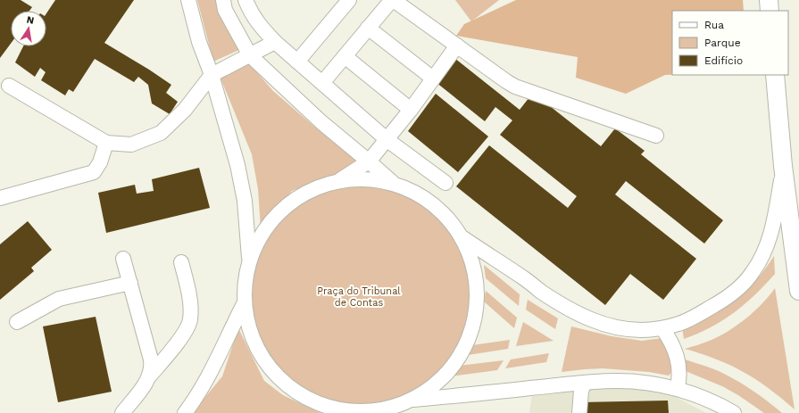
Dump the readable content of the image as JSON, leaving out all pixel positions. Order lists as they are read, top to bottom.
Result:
{
  "parks": ["Praça do Tribunal de Contas"],
  "legend": ["Rua", "Parque", "Edifício"],
  "north": "top"
}
